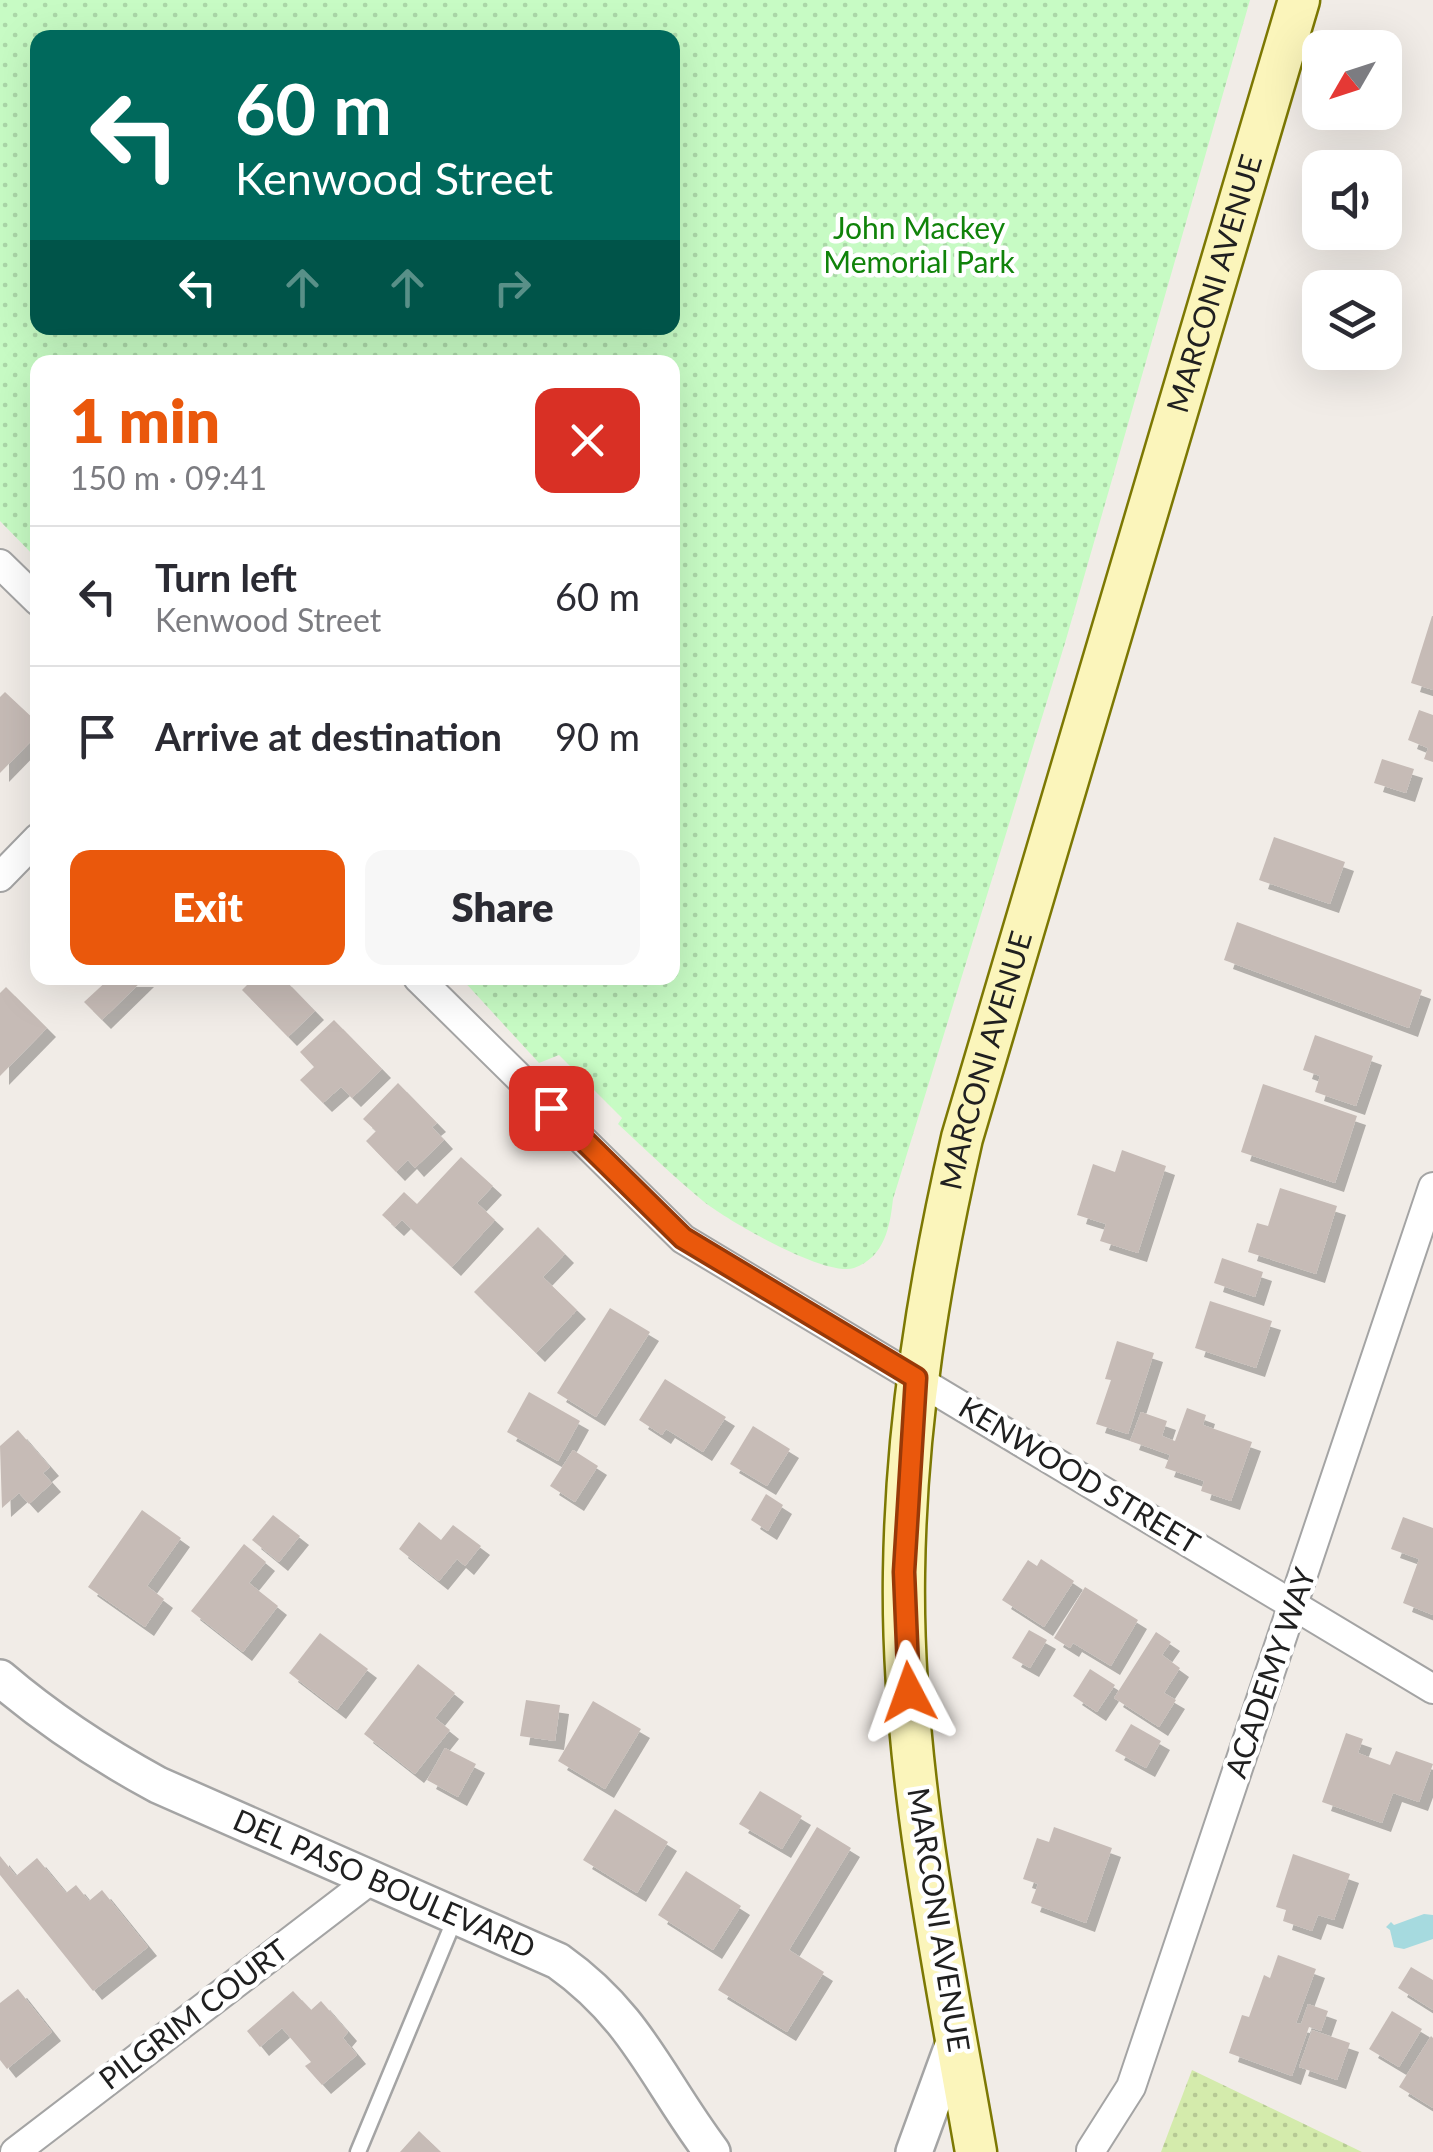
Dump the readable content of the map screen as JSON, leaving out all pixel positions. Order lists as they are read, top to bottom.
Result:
{
  "streets": {
    "main road": ["MARCONI AVENUE"],
    "street": [
      "KENWOOD STREET",
      "ACADEMY WAY",
      "DEL PASO BOULEVARD",
      "PILGRIM COURT"
    ]
  },
  "crossings": [
    ["MARCONI AVENUE", "KENWOOD STREET"],
    ["KENWOOD STREET", "ACADEMY WAY"],
    ["DEL PASO BOULEVARD", "PILGRIM COURT"]
  ],
  "parks": ["John Mackey Memorial Park"],
  "north": "bottom left",
  "page": {
    "turn": ["60 m", "Kenwood Street"],
    "heading": ["1 min", "150 m · 09:41"],
    "list": [
      {
        "name": "Turn left",
        "note": "Kenwood Street",
        "value": "60 m"
      },
      {
        "name": "Arrive at destination",
        "value": "90 m"
      }
    ],
    "buttons": ["Exit", "Share"]
  }
}
